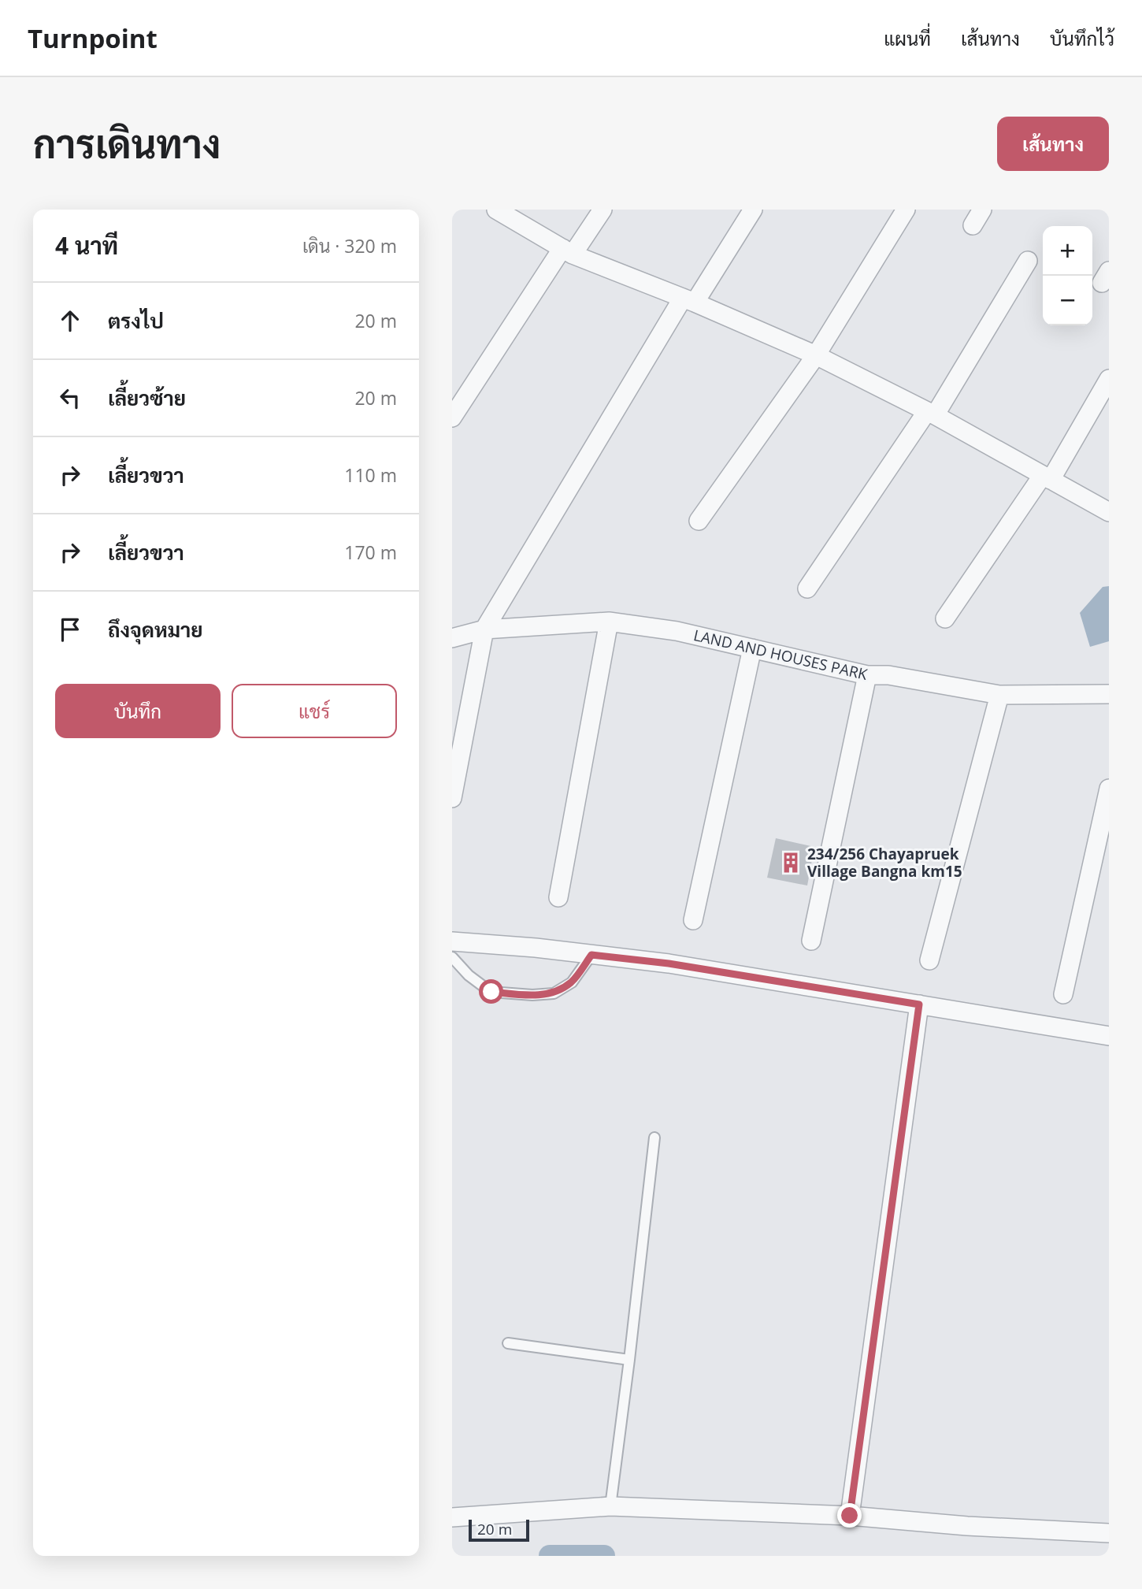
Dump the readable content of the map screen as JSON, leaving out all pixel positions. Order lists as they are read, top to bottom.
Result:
{
  "streets": {
    "street": ["LAND AND HOUSES PARK"]
  },
  "places": {
    "building": ["234/256 Chayapruek Village Bangna km15"]
  },
  "scale_bar": "20 m",
  "page": {
    "header": "Turnpoint",
    "nav": ["แผนที่", "เส้นทาง", "บันทึกไว้"],
    "buttons": [
      "เส้นทาง",
      ["บันทึก", "แชร์"]
    ],
    "title": "การเดินทาง",
    "heading": ["4 นาที", "เดิน · 320 m"],
    "map_buttons": ["+", "−"],
    "list": [
      ["ตรงไป", "20 m"],
      ["เลี้ยวซ้าย", "20 m"],
      ["เลี้ยวขวา", "110 m"],
      ["เลี้ยวขวา", "170 m"],
      "ถึงจุดหมาย"
    ],
    "scale": "20 m"
  }
}
